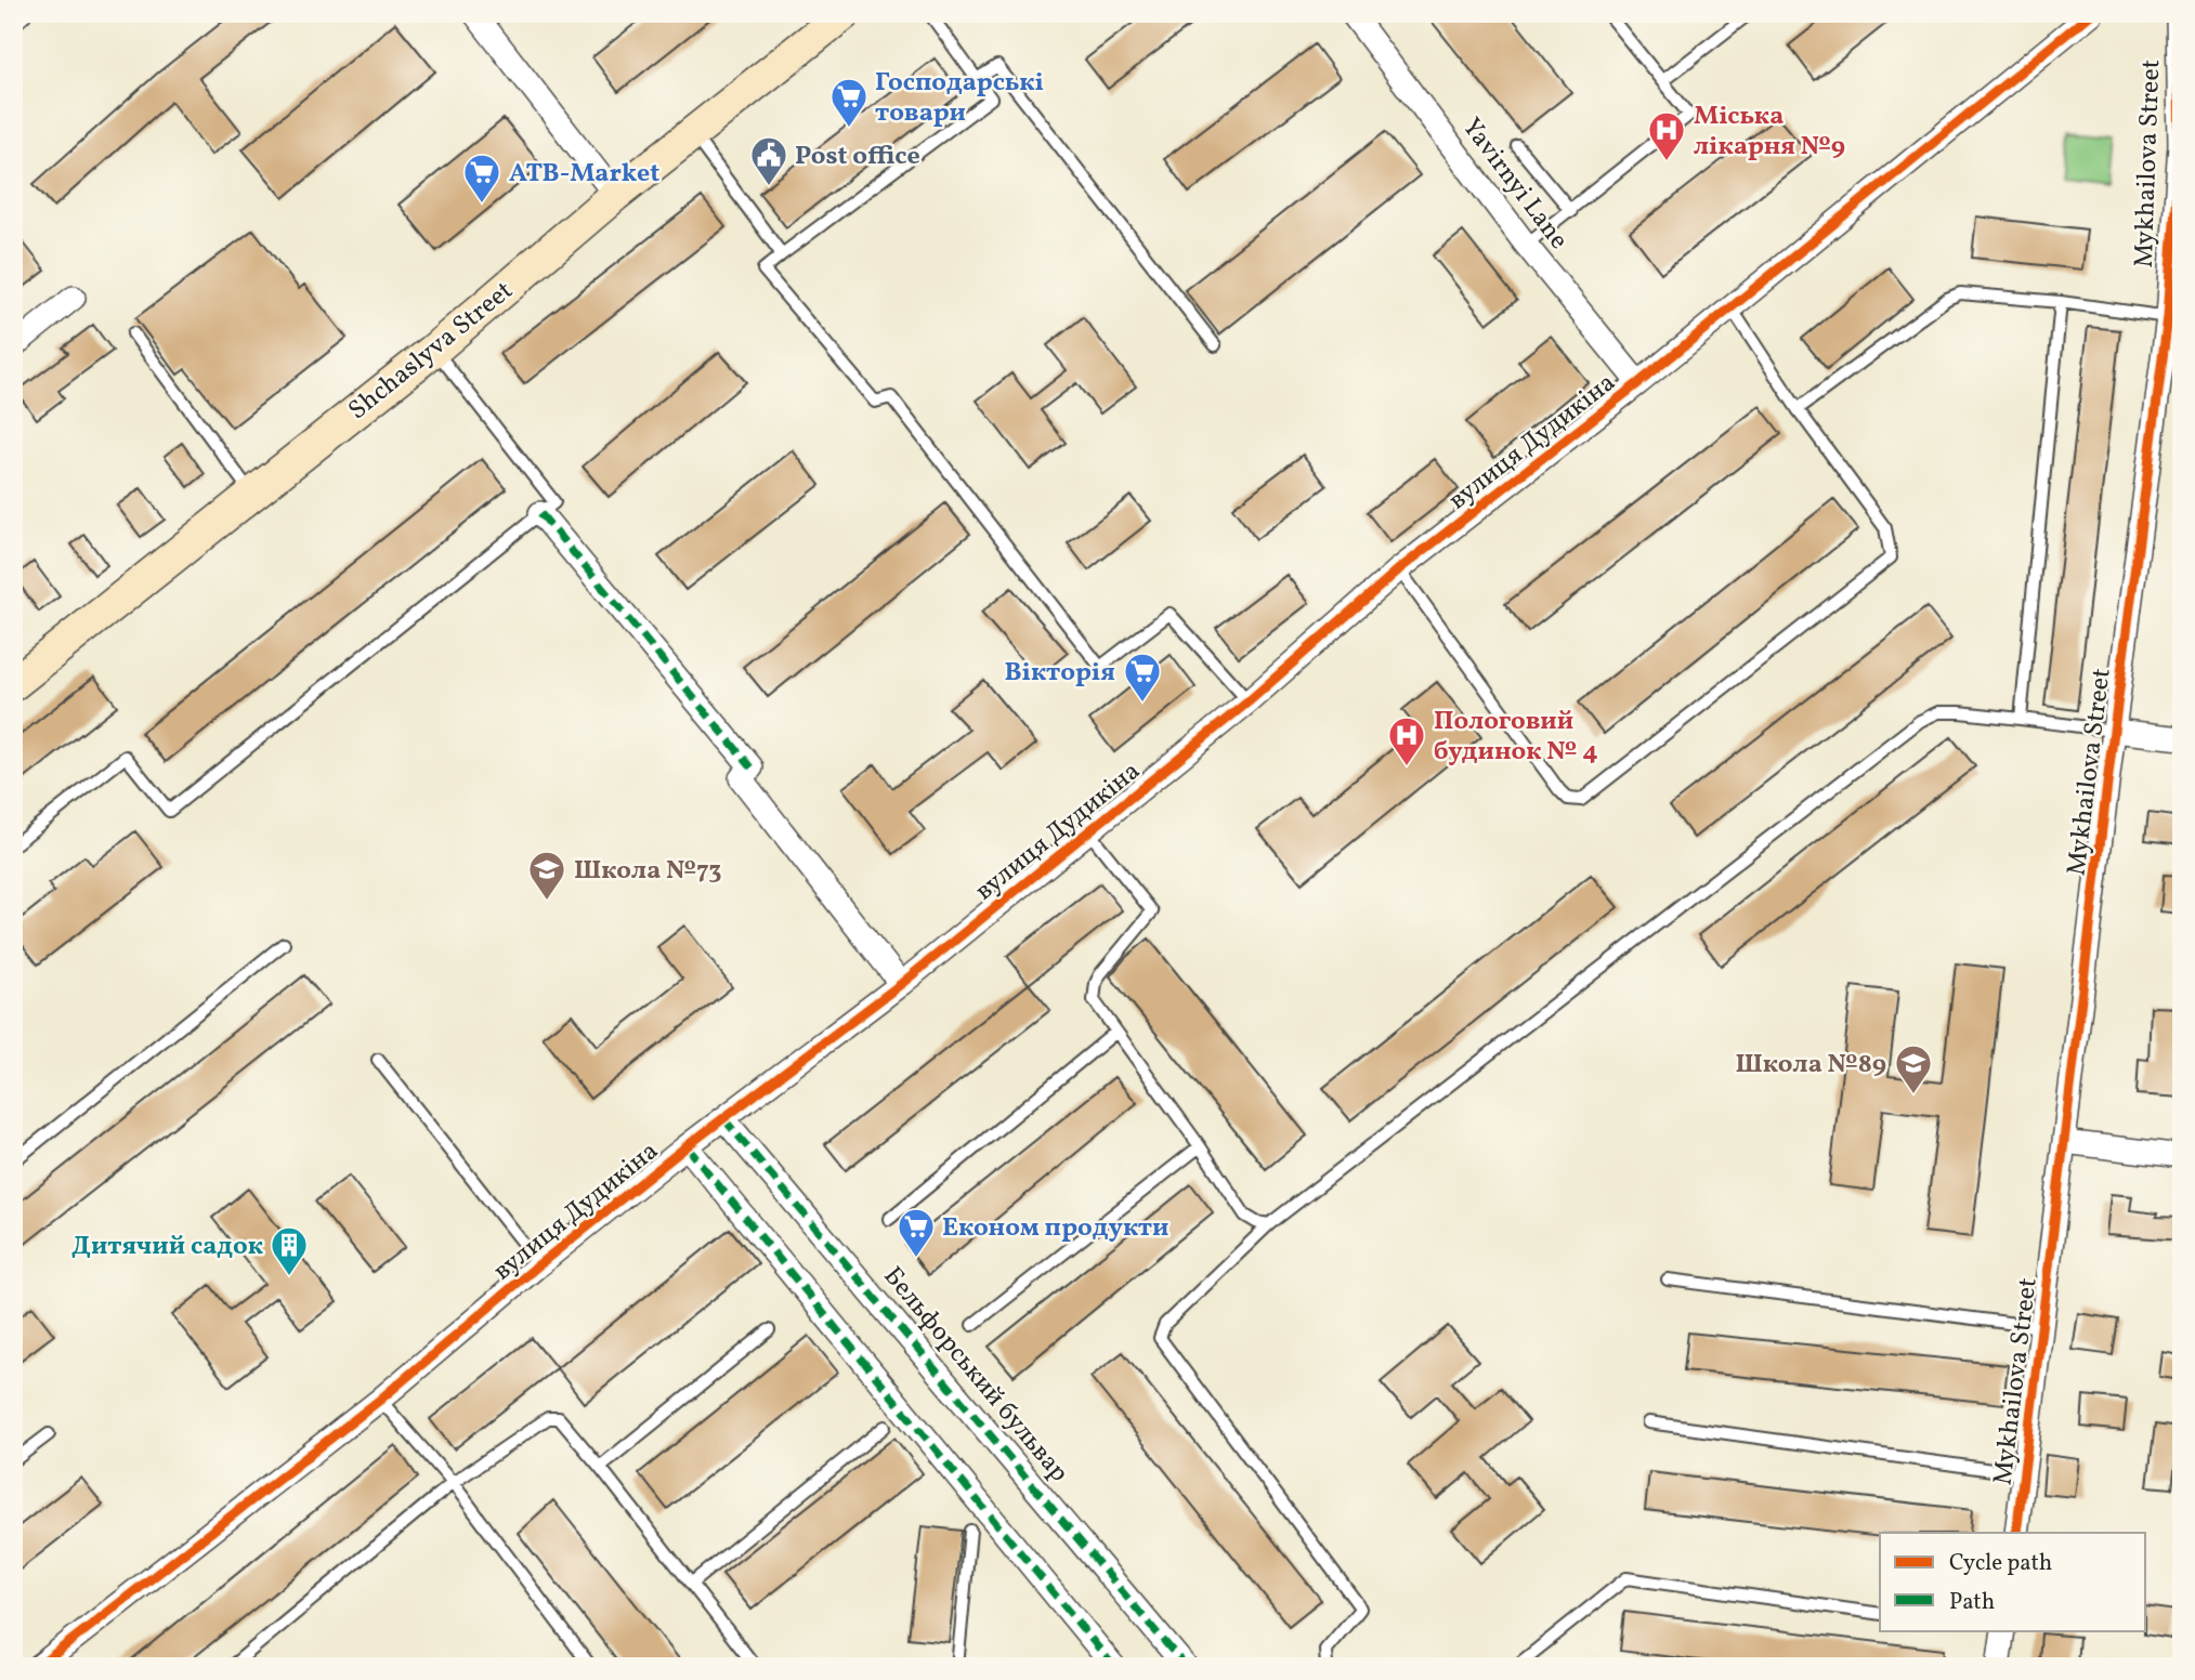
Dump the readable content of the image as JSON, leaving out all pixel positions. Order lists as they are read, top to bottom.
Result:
{
  "streets": {
    "street": [
      "Mykhailova Street",
      "Yavirnyi Lane",
      "Shchaslyva Street",
      "вулиця Дудикіна",
      "Бельфорський бульвар"
    ]
  },
  "crossings": [
    ["Yavirnyi Lane", "вулиця Дудикіна"],
    ["вулиця Дудикіна", "Бельфорський бульвар"]
  ],
  "places": {
    "supermarket": [
      "Господарські товари",
      "ATB-Market",
      "Вікторія",
      "Економ продукти"
    ],
    "hospital": ["Міська лікарня №9", "Пологовий будинок № 4"],
    "public building": ["Post office"],
    "school or university": ["Школа №73", "Школа №89"],
    "building": ["Дитячий садок"]
  },
  "legend": ["Cycle path", "Path"]
}
